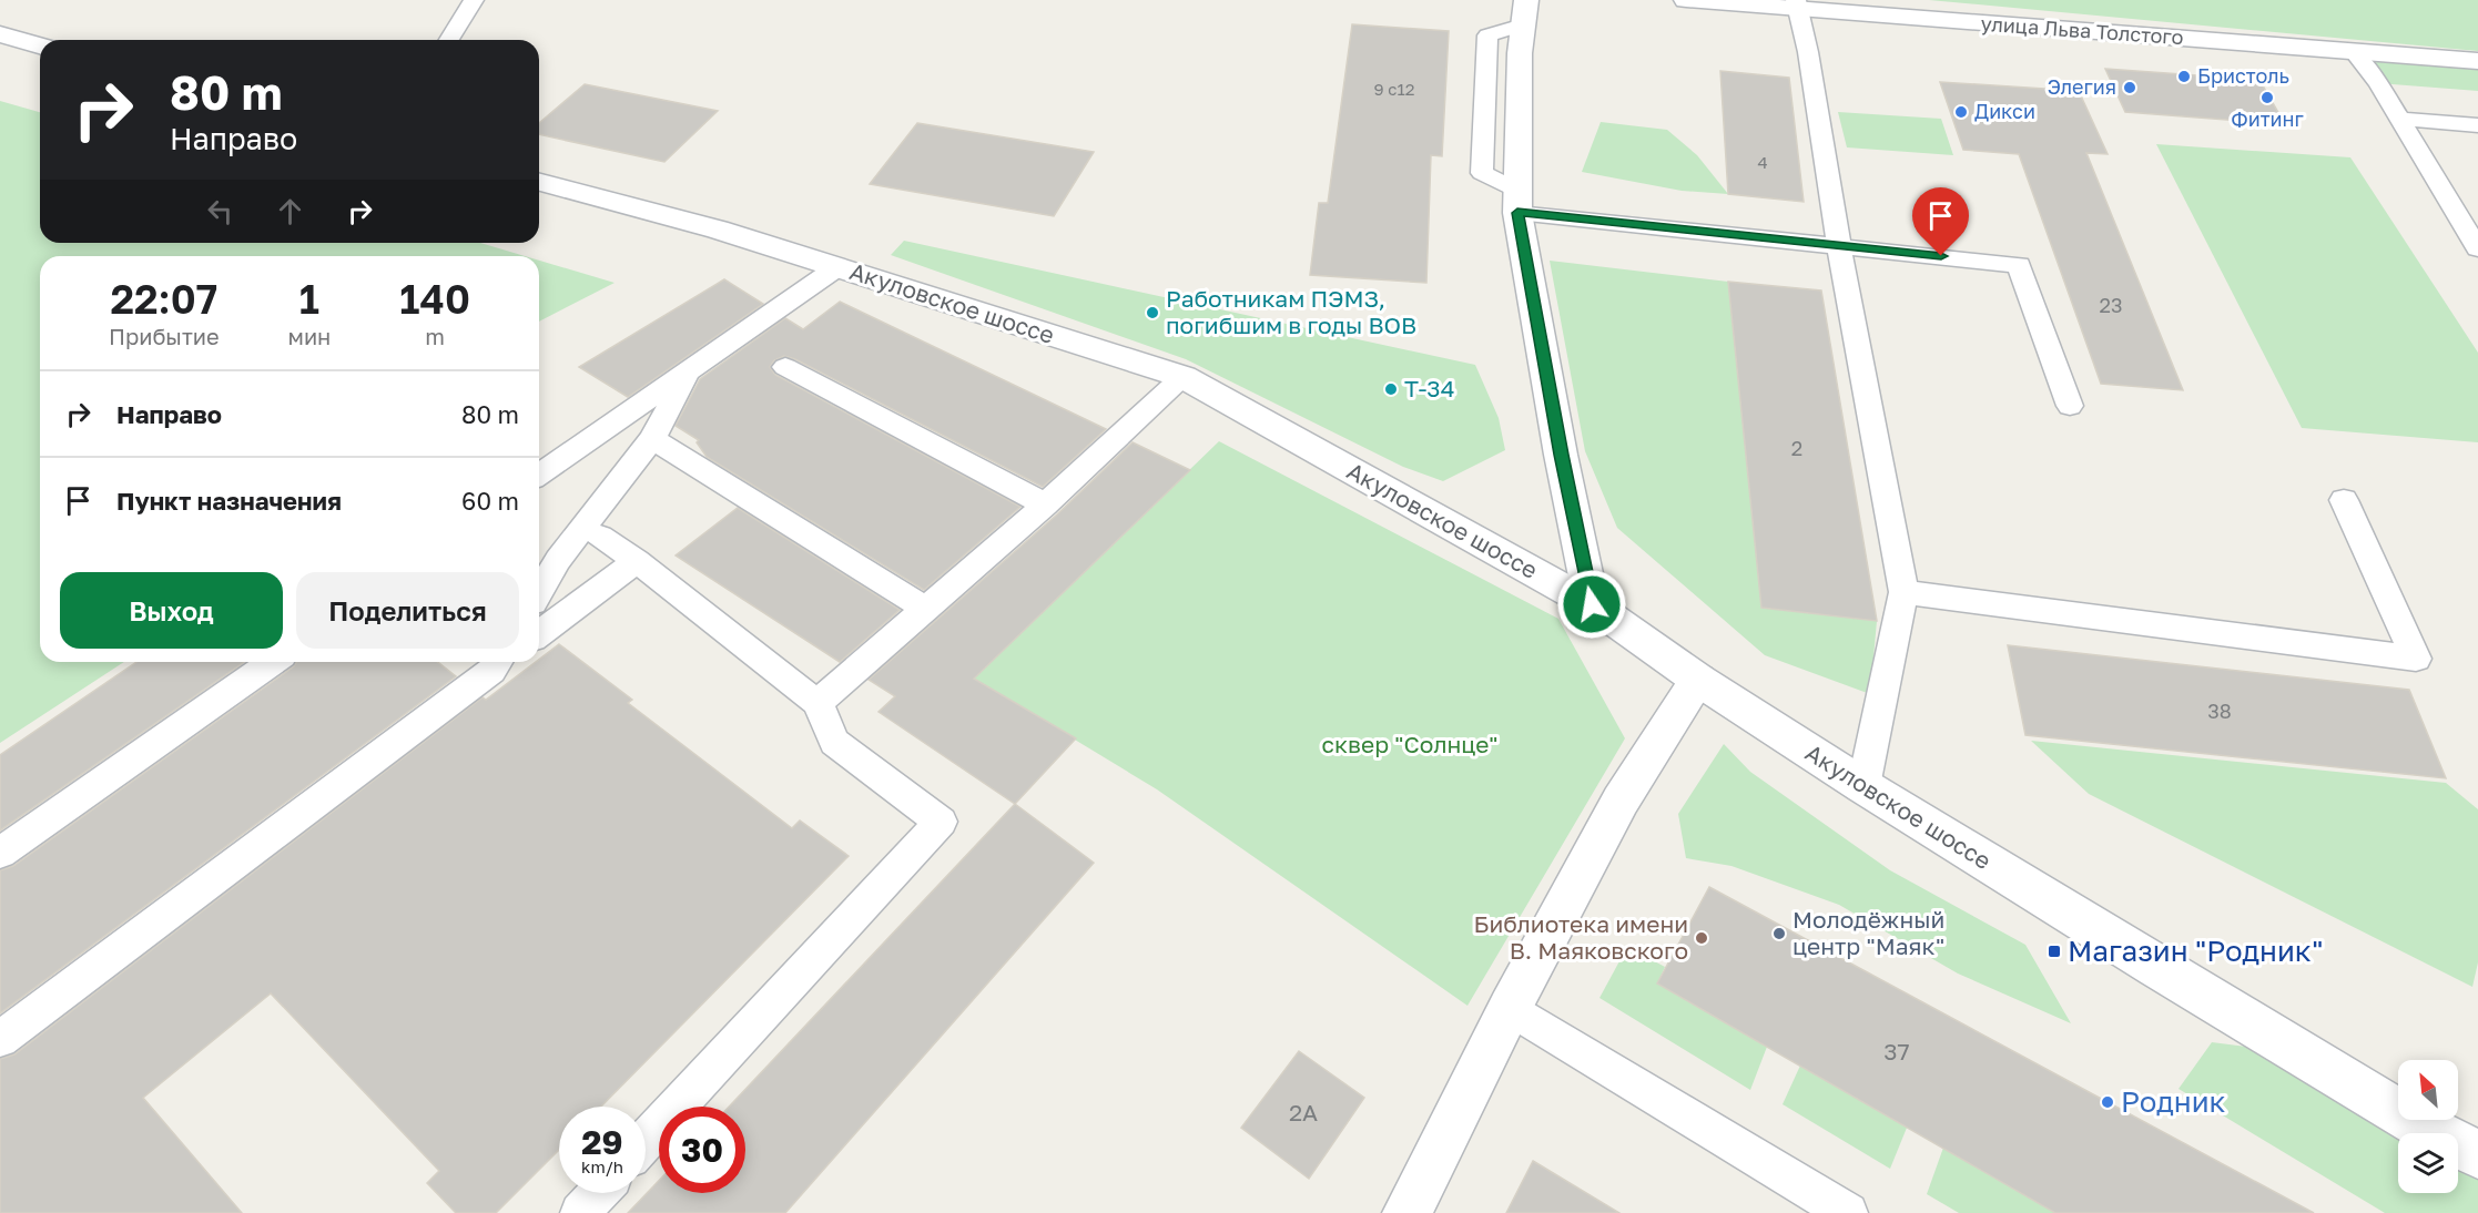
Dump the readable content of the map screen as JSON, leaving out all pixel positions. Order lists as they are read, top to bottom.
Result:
{
  "streets": {
    "street": ["улица Льва Толстого", "Акуловское шоссе"]
  },
  "parks": ["сквер \"Солнце\""],
  "places": {
    "other": [
      "Бристоль",
      "Элегия",
      "Фитинг",
      "Дикси",
      "Работникам ПЭМЗ, погибшим в годы ВОВ",
      "Т-34",
      "Молодёжный центр \"Маяк\"",
      "Библиотека имени В. Маяковского",
      "Родник"
    ],
    "transit": ["Магазин \"Родник\""]
  },
  "house_numbers": [
    "9 с12",
    "4",
    "23",
    "2",
    "38",
    "37",
    "2А"
  ],
  "north": "top left",
  "page": {
    "turn": ["80 m", "Направо"],
    "eta": [
      "22:07",
      "Прибытие",
      "1",
      "мин",
      "140",
      "m"
    ],
    "list": [
      {
        "name": "Направо",
        "value": "80 m"
      },
      {
        "name": "Пункт назначения",
        "value": "60 m"
      }
    ],
    "buttons": ["Выход", "Поделиться"],
    "speed": "29 km/h",
    "limit": "30"
  }
}
